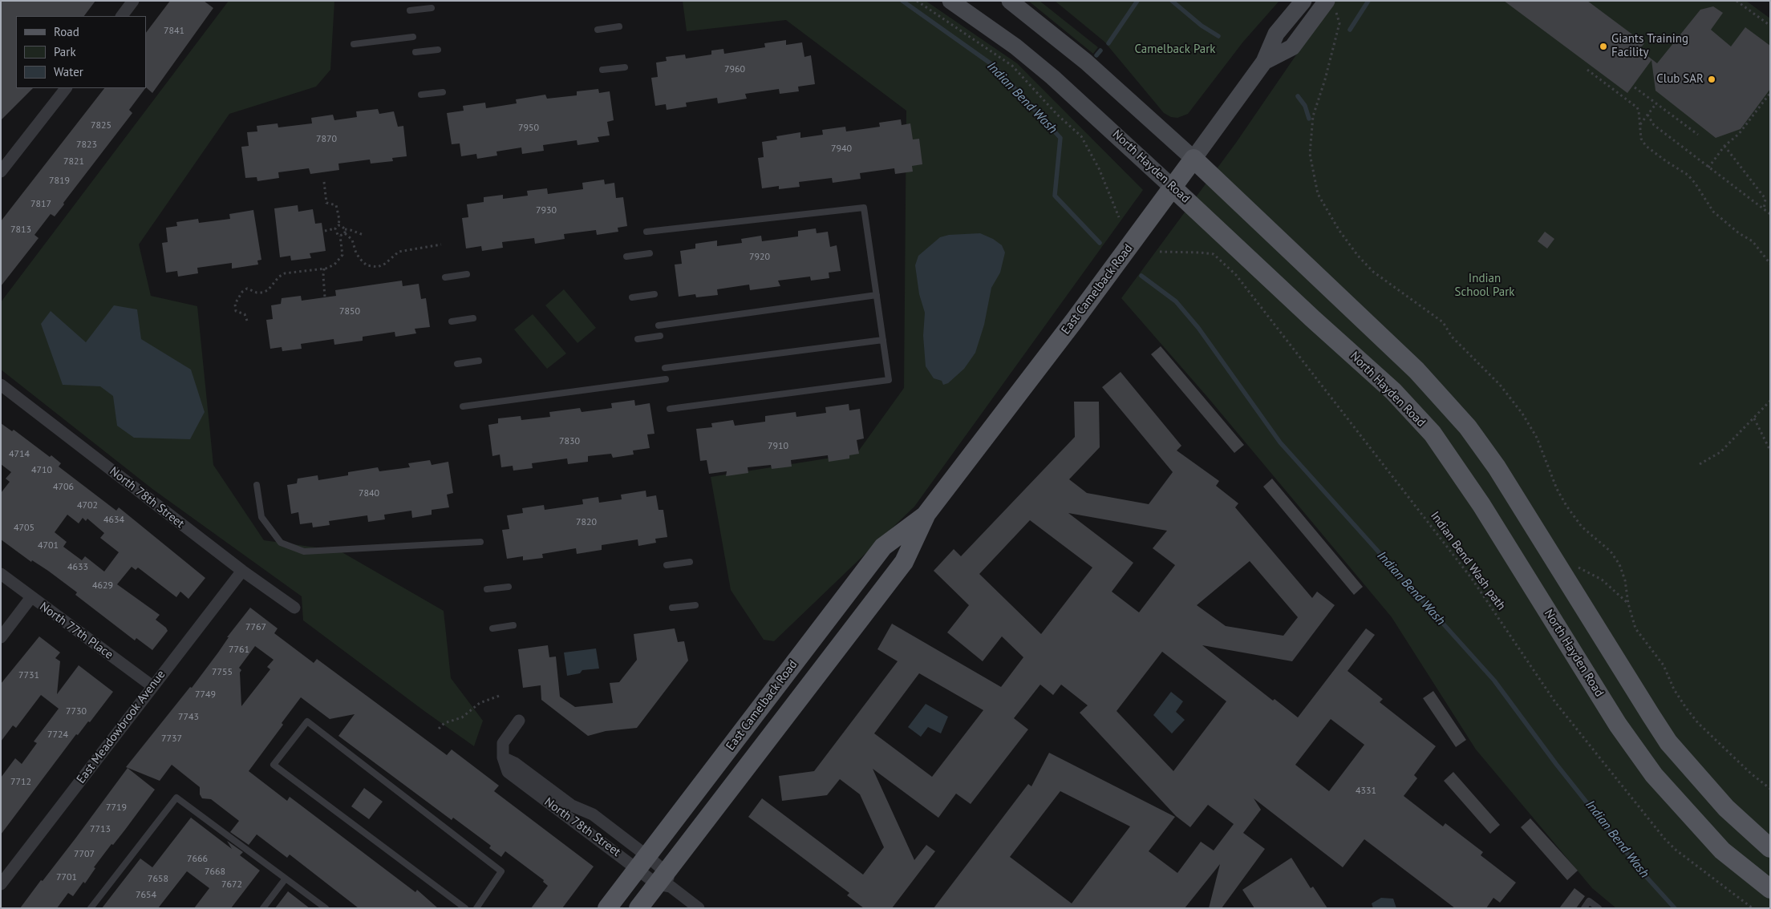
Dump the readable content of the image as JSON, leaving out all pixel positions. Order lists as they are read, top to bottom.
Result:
{
  "streets": {
    "main road": ["North Hayden Road", "East Camelback Road"],
    "street": ["North 78th Street", "North 77th Place", "East Meadowbrook Avenue"],
    "path": ["Indian Bend Wash path"]
  },
  "crossings": [
    ["North Hayden Road", "East Camelback Road"],
    ["East Camelback Road", "North 78th Street"],
    ["North 78th Street", "East Meadowbrook Avenue"],
    ["North 77th Place", "East Meadowbrook Avenue"]
  ],
  "water": ["Indian Bend Wash"],
  "parks": ["Camelback Park", "Indian School Park"],
  "places": ["Giants Training Facility", "Club SAR"],
  "house_numbers": [
    "7841",
    "7960",
    "7825",
    "7950",
    "7870",
    "7823",
    "7940",
    "7821",
    "7819",
    "7817",
    "7930",
    "7813",
    "7920",
    "7850",
    "7830",
    "7910",
    "4714",
    "4710",
    "4706",
    "7840",
    "4702",
    "4634",
    "7820",
    "4705",
    "4701",
    "4633",
    "4629",
    "7767",
    "7761",
    "7755",
    "7731",
    "7749",
    "7730",
    "7743",
    "7724",
    "7737",
    "7712",
    "4331",
    "7719",
    "7713",
    "7707",
    "7666",
    "7668",
    "7701",
    "7658",
    "7672",
    "7654"
  ],
  "legend": ["Road", "Park", "Water"]
}
